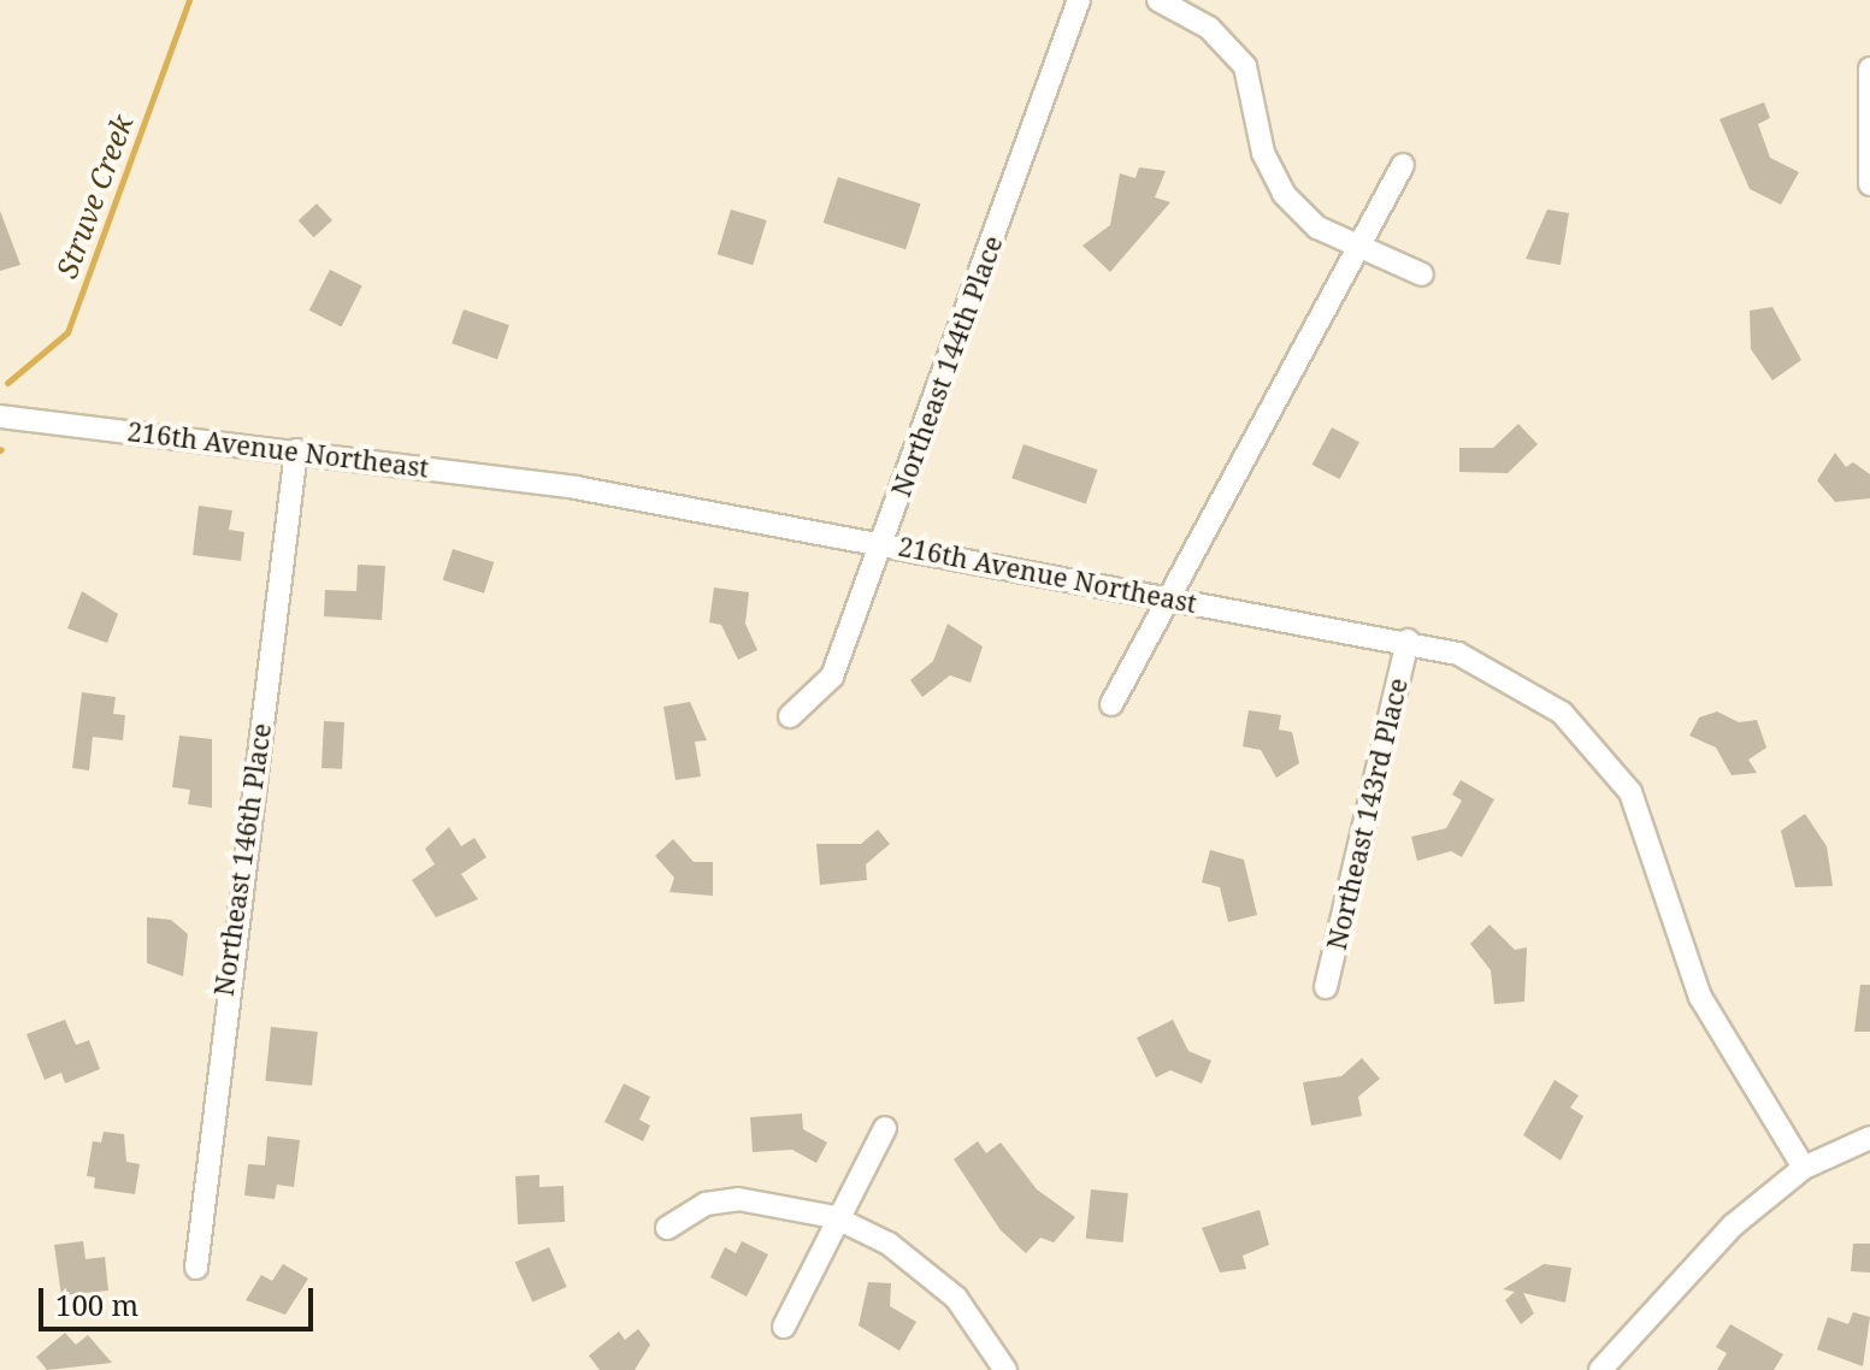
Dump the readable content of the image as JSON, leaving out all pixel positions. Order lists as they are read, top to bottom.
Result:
{
  "streets": {
    "street": [
      "Northeast 144th Place",
      "216th Avenue Northeast",
      "Northeast 143rd Place",
      "Northeast 146th Place"
    ]
  },
  "crossings": [
    ["Northeast 144th Place", "216th Avenue Northeast"],
    ["216th Avenue Northeast", "Northeast 143rd Place"],
    ["216th Avenue Northeast", "Northeast 146th Place"]
  ],
  "water": ["Struve Creek"],
  "scale_bar": "100 m"
}
